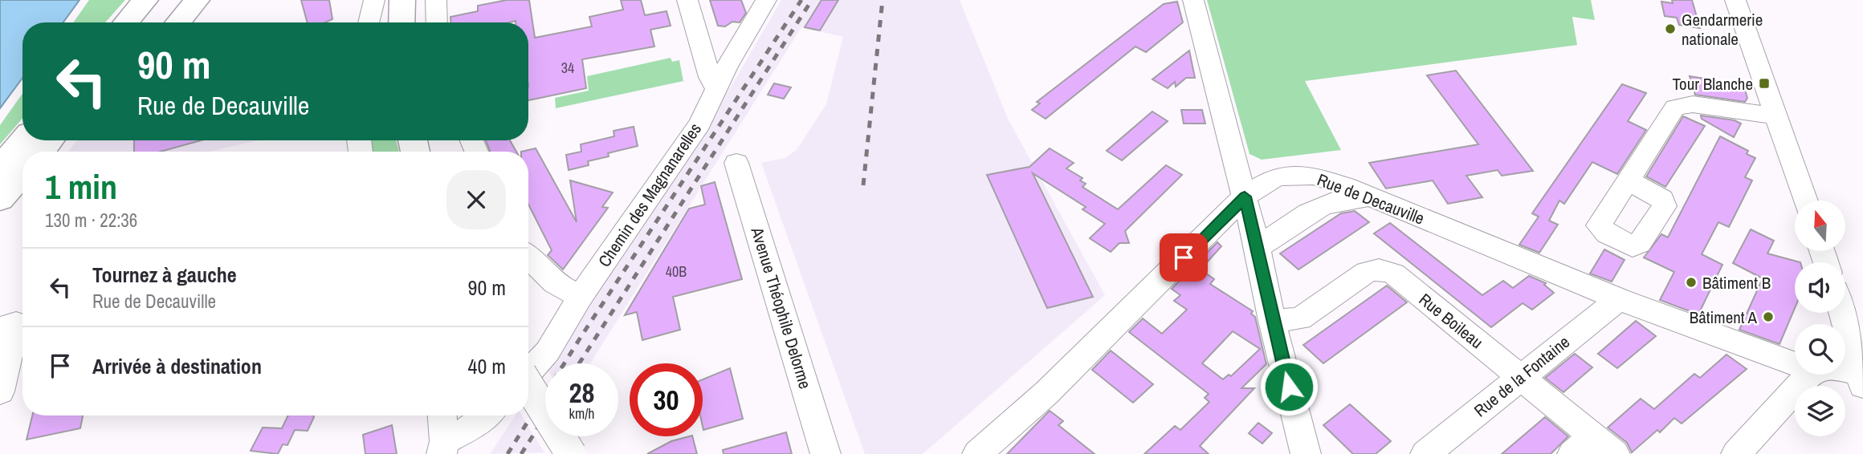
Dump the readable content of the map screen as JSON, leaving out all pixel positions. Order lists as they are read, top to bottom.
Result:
{
  "streets": {
    "street": [
      "Chemin des Magnanarelles",
      "Rue de Decauville",
      "Avenue Théophile Delorme",
      "Rue Boileau",
      "Rue de la Fontaine"
    ]
  },
  "crossings": [
    ["Rue de Decauville", "Rue de la Fontaine"],
    ["Rue Boileau", "Rue de la Fontaine"]
  ],
  "places": {
    "other": ["Gendarmerie nationale", "Bâtiment B", "Bâtiment A"],
    "transit": ["Tour Blanche"]
  },
  "house_numbers": ["34", "40B"],
  "north": "top",
  "page": {
    "turn": ["90 m", "Rue de Decauville"],
    "heading": ["1 min", "130 m · 22:36"],
    "list": [
      {
        "name": "Tournez à gauche",
        "note": "Rue de Decauville",
        "value": "90 m"
      },
      {
        "name": "Arrivée à destination",
        "value": "40 m"
      }
    ],
    "speed": "28 km/h",
    "limit": "30"
  }
}
